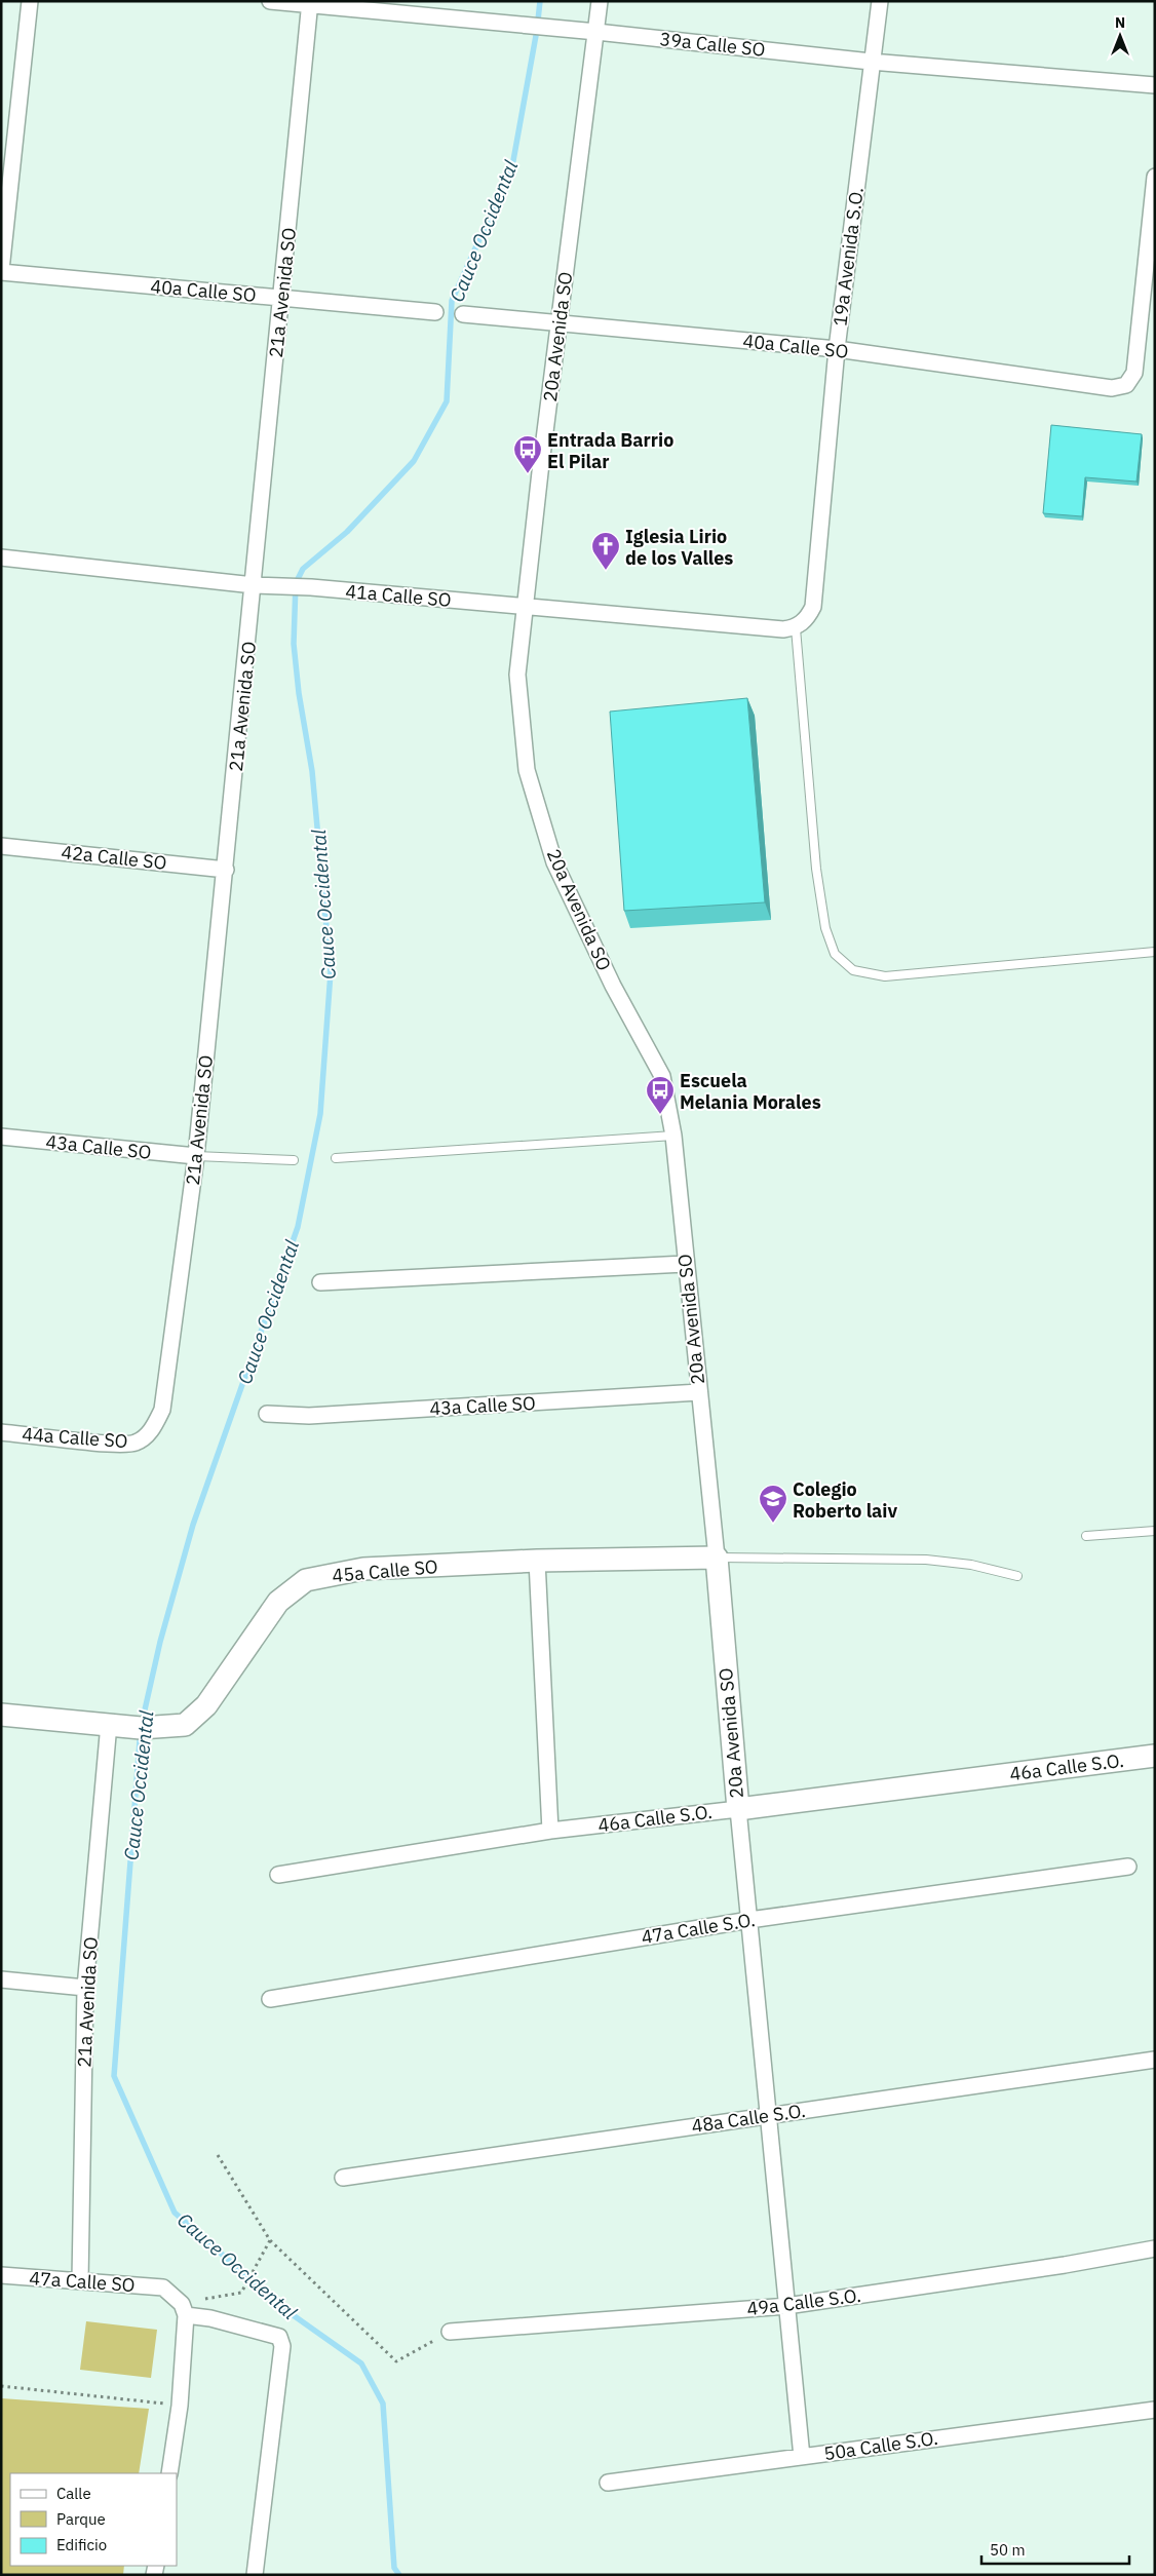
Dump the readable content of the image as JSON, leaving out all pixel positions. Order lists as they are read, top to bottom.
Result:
{
  "streets": {
    "street": [
      "39a Calle SO",
      "19a Avenida S.O.",
      "40a Calle SO",
      "21a Avenida SO",
      "20a Avenida SO",
      "41a Calle SO",
      "42a Calle SO",
      "43a Calle SO",
      "44a Calle SO",
      "45a Calle SO",
      "46a Calle S.O.",
      "47a Calle S.O.",
      "48a Calle S.O.",
      "47a Calle SO",
      "49a Calle S.O.",
      "50a Calle S.O."
    ]
  },
  "crossings": [
    ["39a Calle SO", "19a Avenida S.O."],
    ["39a Calle SO", "21a Avenida SO"],
    ["39a Calle SO", "20a Avenida SO"],
    ["19a Avenida S.O.", "40a Calle SO"],
    ["19a Avenida S.O.", "41a Calle SO"],
    ["40a Calle SO", "21a Avenida SO"],
    ["40a Calle SO", "20a Avenida SO"],
    ["21a Avenida SO", "41a Calle SO"],
    ["21a Avenida SO", "42a Calle SO"],
    ["21a Avenida SO", "43a Calle SO"],
    ["21a Avenida SO", "44a Calle SO"],
    ["21a Avenida SO", "45a Calle SO"],
    ["21a Avenida SO", "47a Calle SO"],
    ["20a Avenida SO", "41a Calle SO"],
    ["20a Avenida SO", "43a Calle SO"],
    ["20a Avenida SO", "45a Calle SO"],
    ["20a Avenida SO", "46a Calle S.O."]
  ],
  "water": ["Cauce Occidental"],
  "places": {
    "bus stop": ["Entrada Barrio El Pilar", "Escuela Melania Morales"],
    "church": ["Iglesia Lirio de los Valles"],
    "school or university": ["Colegio Roberto laiv"]
  },
  "legend": ["Calle", "Parque", "Edificio"],
  "scale_bar": "50 m",
  "north": "top"
}
